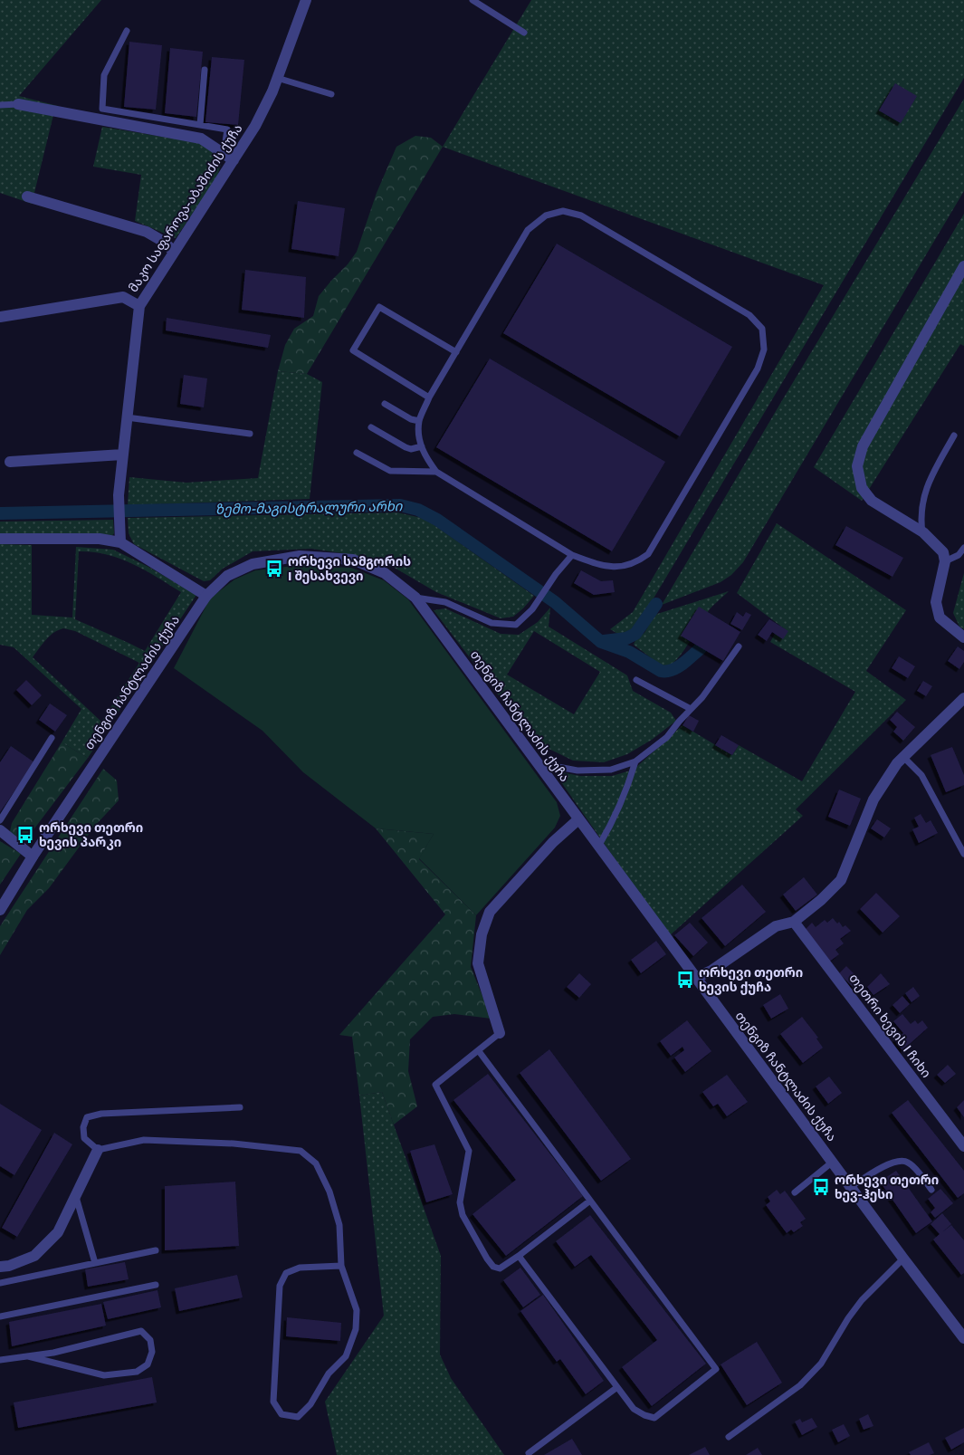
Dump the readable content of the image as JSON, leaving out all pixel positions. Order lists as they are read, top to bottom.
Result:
{
  "streets": {
    "street": ["მაკო საფაროვა-აბაშიძის ქუჩა", "თენგიზ ჩანტლაძის ქუჩა", "თეთრი ხევის I ჩიხი"]
  },
  "water": ["ზემო-მაგისტრალური არხი"],
  "places": {
    "bus stop": [
      "ორხევი სამგორის I შესახვევი",
      "ორხევი თეთრი ხევის პარკი",
      "ორხევი თეთრი ხევის ქუჩა",
      "ორხევი თეთრი ხევ-ჰესი"
    ]
  }
}
